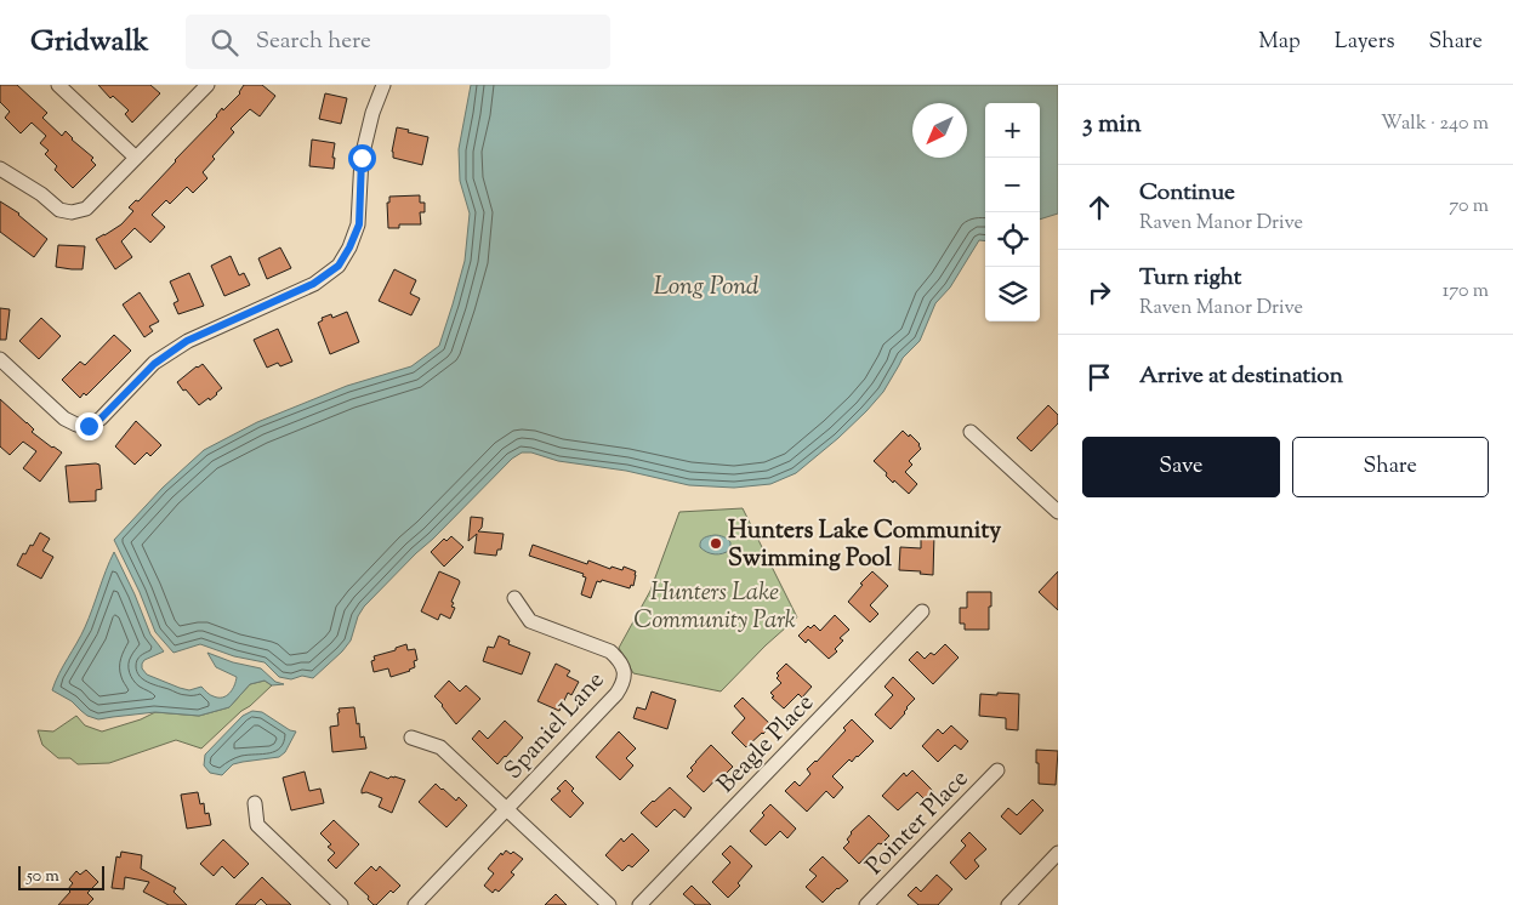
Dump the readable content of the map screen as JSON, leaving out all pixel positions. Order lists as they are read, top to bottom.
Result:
{
  "streets": {
    "street": ["Spaniel Lane", "Beagle Place", "Pointer Place"]
  },
  "water": ["Long Pond"],
  "parks": ["Hunters Lake Community Park"],
  "places": ["Hunters Lake Community Swimming Pool"],
  "scale_bar": "50 m",
  "north": "bottom left",
  "page": {
    "header": "Gridwalk",
    "search": "Search here",
    "nav": ["Map", "Layers", "Share"],
    "heading": ["3 min", "Walk · 240 m"],
    "map_buttons": ["+", "−"],
    "list": [
      ["Continue", "Raven Manor Drive", "70 m"],
      ["Turn right", "Raven Manor Drive", "170 m"],
      "Arrive at destination"
    ],
    "buttons": ["Save", "Share"],
    "scale": "50 m"
  }
}
